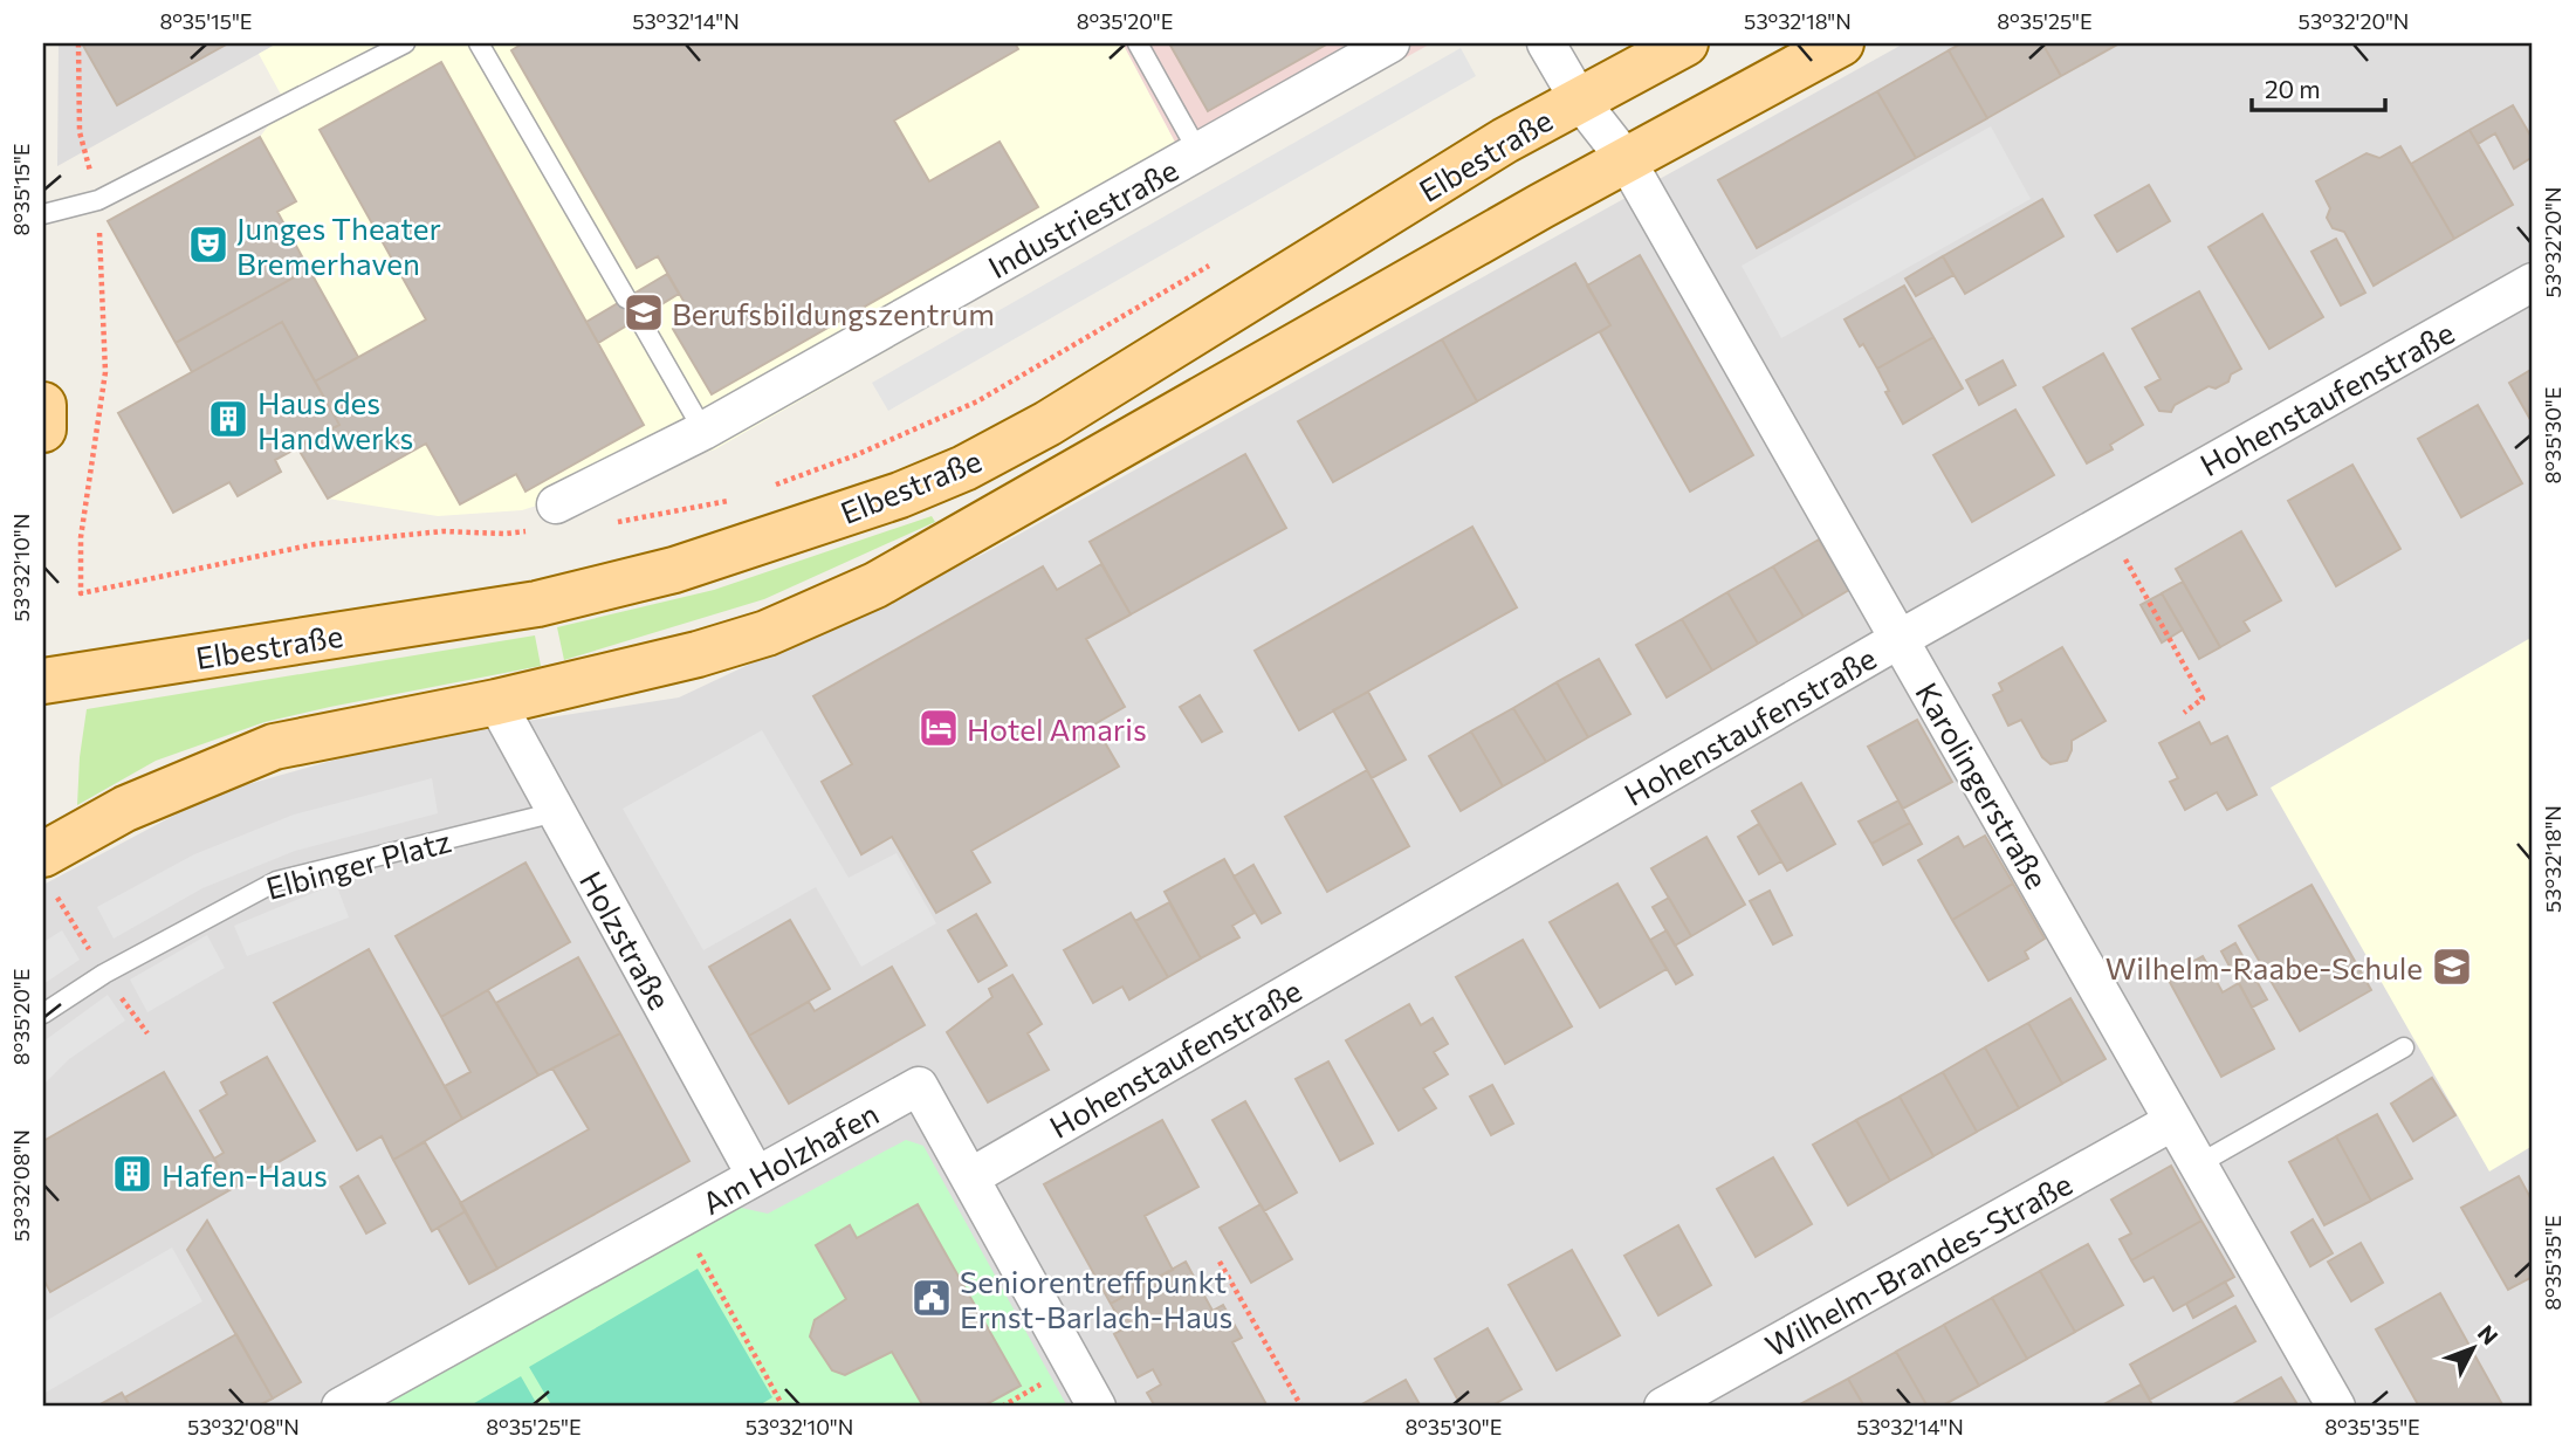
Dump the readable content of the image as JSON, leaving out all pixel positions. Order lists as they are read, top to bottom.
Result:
{
  "streets": {
    "main road": ["Elbestraße"],
    "street": [
      "Industriestraße",
      "Hohenstaufenstraße",
      "Karolingerstraße",
      "Holzstraße",
      "Am Holzhafen",
      "Wilhelm-Brandes-Straße"
    ],
    "lane": ["Elbinger Platz"]
  },
  "crossings": [
    ["Elbestraße", "Karolingerstraße"],
    ["Elbestraße", "Holzstraße"],
    ["Hohenstaufenstraße", "Karolingerstraße"],
    ["Hohenstaufenstraße", "Am Holzhafen"],
    ["Karolingerstraße", "Wilhelm-Brandes-Straße"],
    ["Elbinger Platz", "Holzstraße"],
    ["Holzstraße", "Am Holzhafen"]
  ],
  "places": {
    "theatre": ["Junges Theater Bremerhaven"],
    "school or university": ["Berufsbildungszentrum", "Wilhelm-Raabe-Schule"],
    "building": ["Haus des Handwerks", "Hafen-Haus"],
    "hotel": ["Hotel Amaris"],
    "public building": ["Seniorentreffpunkt Ernst-Barlach-Haus"]
  },
  "scale_bar": "20 m",
  "north": "top right",
  "coordinates": [
    "8°35'15\"E",
    "53°32'14\"N",
    "8°35'20\"E",
    "53°32'18\"N",
    "8°35'25\"E",
    "53°32'20\"N",
    "8°35'30\"E",
    "53°32'10\"N",
    "53°32'08\"N",
    "8°35'35\"E"
  ]
}
